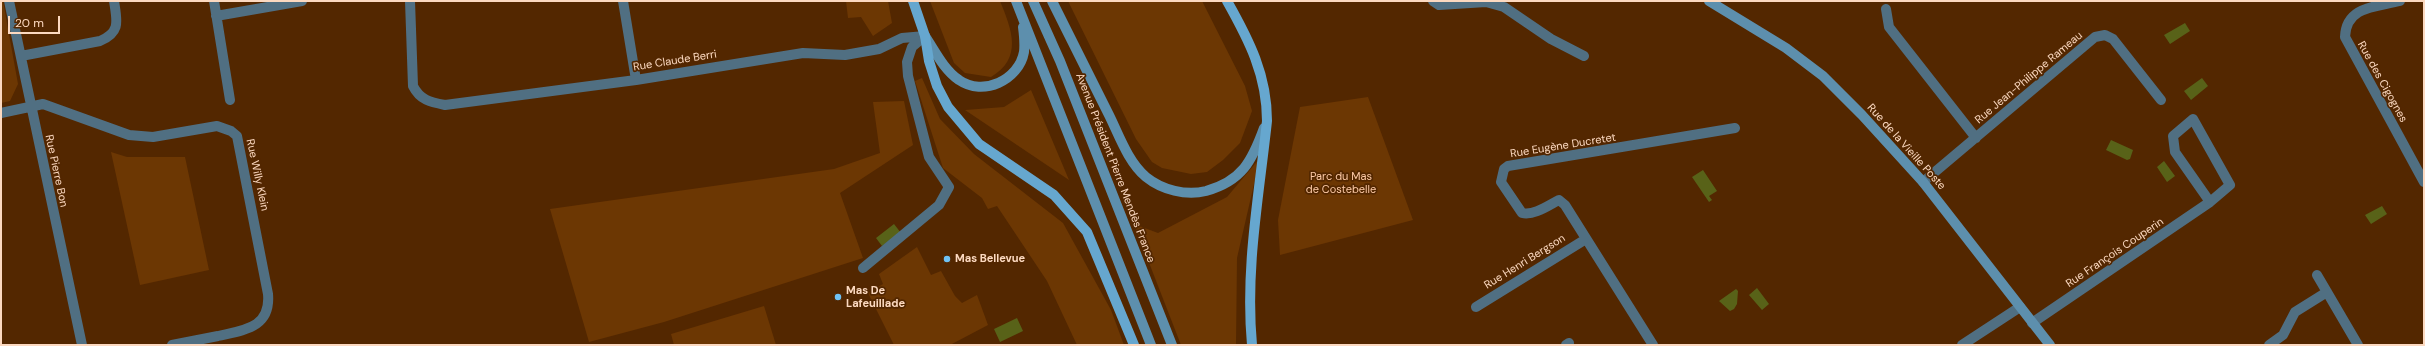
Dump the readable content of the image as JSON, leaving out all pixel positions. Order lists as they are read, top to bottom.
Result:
{
  "streets": {
    "main road": ["Rue de la Vieille Poste", "Avenue Président Pierre Mendès France"],
    "street": [
      "Rue Claude Berri",
      "Rue Jean-Philippe Rameau",
      "Rue des Cigognes",
      "Rue Eugène Ducretet",
      "Rue Pierre Bon",
      "Rue Willy Klein",
      "Rue François Couperin",
      "Rue Henri Bergson"
    ]
  },
  "crossings": [
    ["Rue Jean-Philippe Rameau", "Rue de la Vieille Poste"],
    ["Rue Eugène Ducretet", "Rue Henri Bergson"],
    ["Rue de la Vieille Poste", "Rue François Couperin"],
    ["Rue Pierre Bon", "Rue Willy Klein"]
  ],
  "parks": ["Parc du Mas de Costebelle"],
  "places": ["Mas Bellevue", "Mas De Lafeuillade"],
  "scale_bar": "20 m"
}
